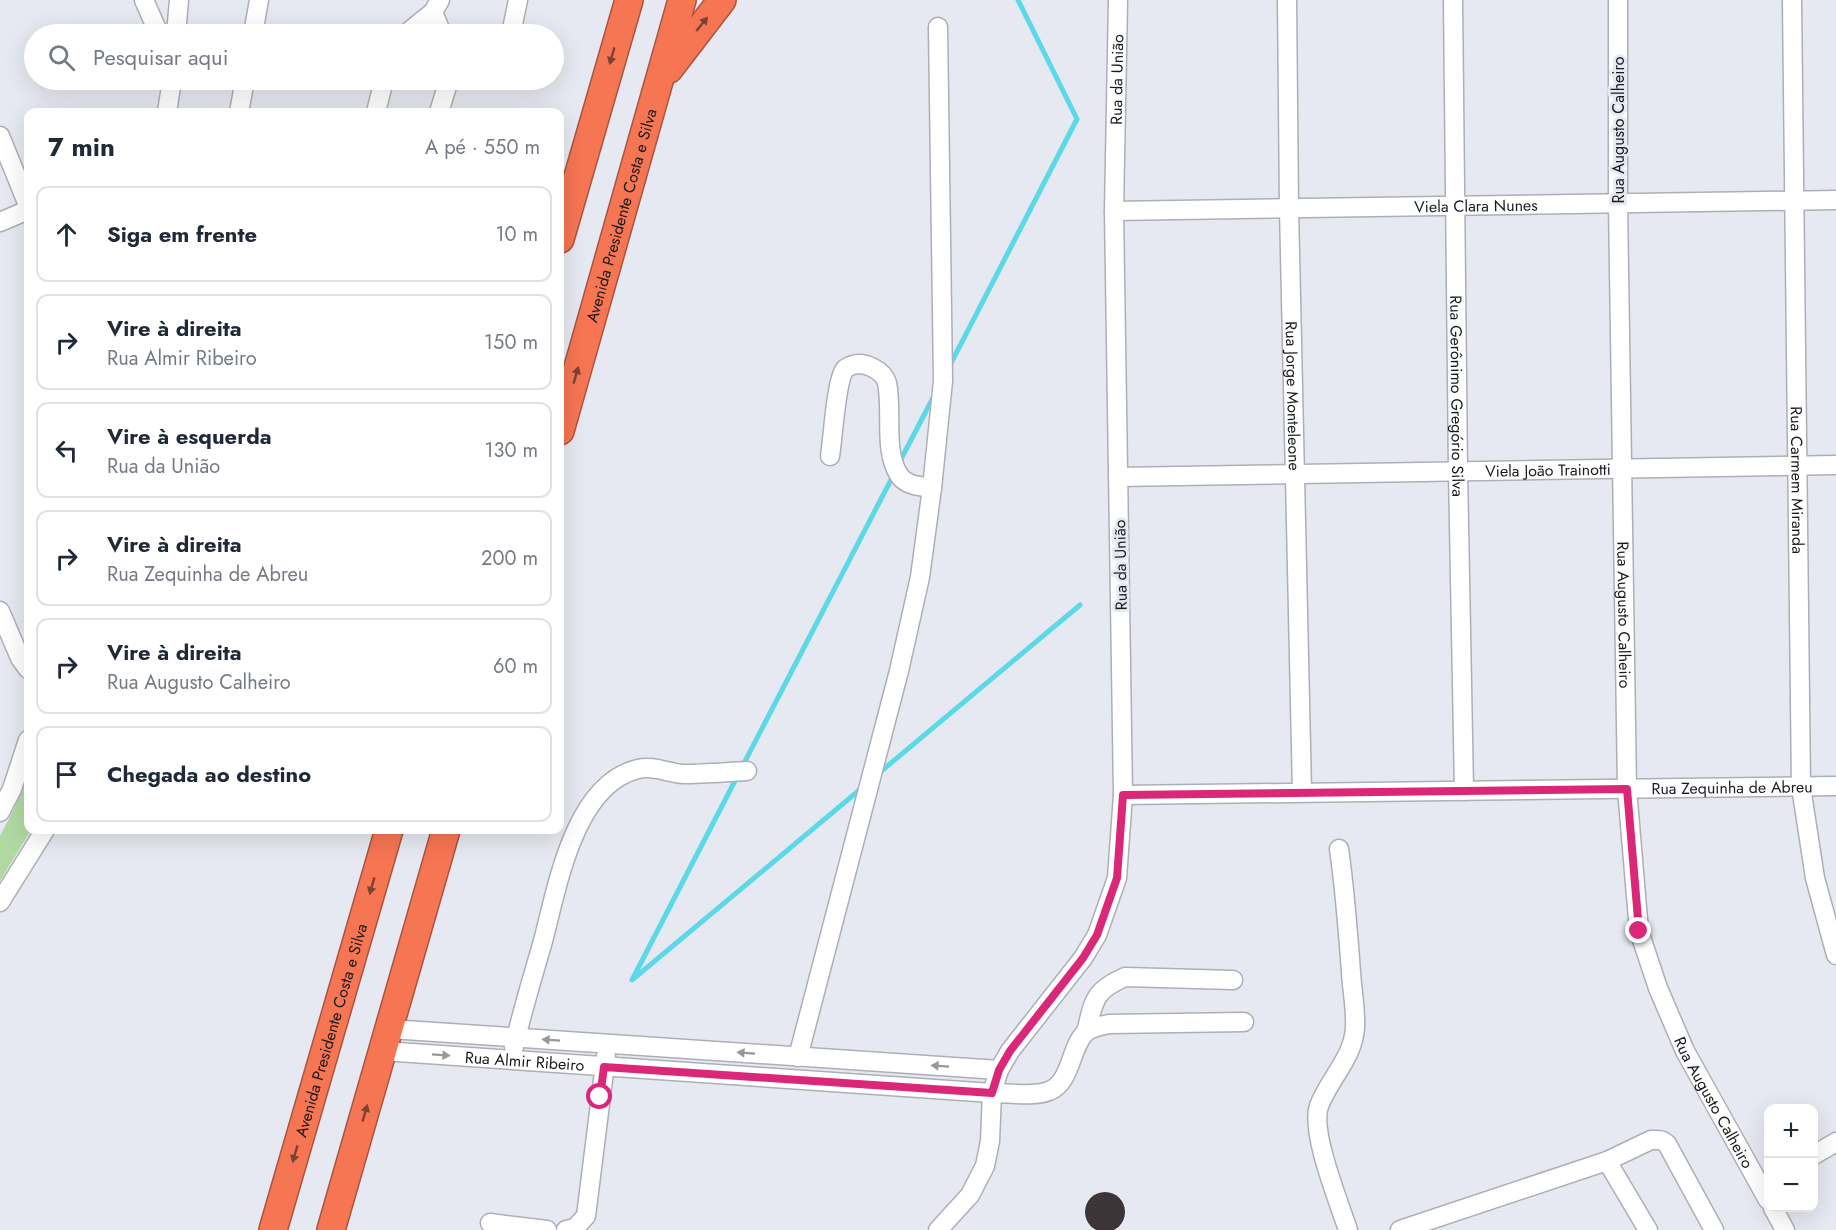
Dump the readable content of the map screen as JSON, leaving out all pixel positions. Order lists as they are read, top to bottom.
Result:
{
  "streets": {
    "highway": ["Avenida Presidente Costa e Silva"],
    "street": [
      "Rua da União",
      "Rua Augusto Calheiro",
      "Viela Clara Nunes",
      "Rua Gerônimo Gregório Silva",
      "Rua Jorge Monteleone",
      "Viela João Trainotti",
      "Rua Carmem Miranda",
      "Rua Zequinha de Abreu",
      "Rua Almir Ribeiro"
    ]
  },
  "crossings": [
    ["Rua da União", "Viela Clara Nunes"],
    ["Rua da União", "Viela João Trainotti"],
    ["Rua da União", "Rua Zequinha de Abreu"],
    ["Rua da União", "Rua Almir Ribeiro"],
    ["Rua Augusto Calheiro", "Viela Clara Nunes"],
    ["Rua Augusto Calheiro", "Viela João Trainotti"],
    ["Rua Augusto Calheiro", "Rua Zequinha de Abreu"],
    ["Viela Clara Nunes", "Rua Gerônimo Gregório Silva"],
    ["Viela Clara Nunes", "Rua Jorge Monteleone"],
    ["Viela Clara Nunes", "Rua Carmem Miranda"],
    ["Rua Gerônimo Gregório Silva", "Viela João Trainotti"],
    ["Rua Gerônimo Gregório Silva", "Rua Zequinha de Abreu"],
    ["Rua Jorge Monteleone", "Viela João Trainotti"],
    ["Rua Jorge Monteleone", "Rua Zequinha de Abreu"],
    ["Viela João Trainotti", "Rua Carmem Miranda"],
    ["Rua Carmem Miranda", "Rua Zequinha de Abreu"]
  ],
  "page": {
    "search": "Pesquisar aqui",
    "heading": ["7 min", "A pé · 550 m"],
    "list": [
      ["Siga em frente", "10 m"],
      ["Vire à direita", "Rua Almir Ribeiro", "150 m"],
      ["Vire à esquerda", "Rua da União", "130 m"],
      ["Vire à direita", "Rua Zequinha de Abreu", "200 m"],
      ["Vire à direita", "Rua Augusto Calheiro", "60 m"],
      "Chegada ao destino"
    ],
    "map_buttons": ["+", "−"]
  }
}
